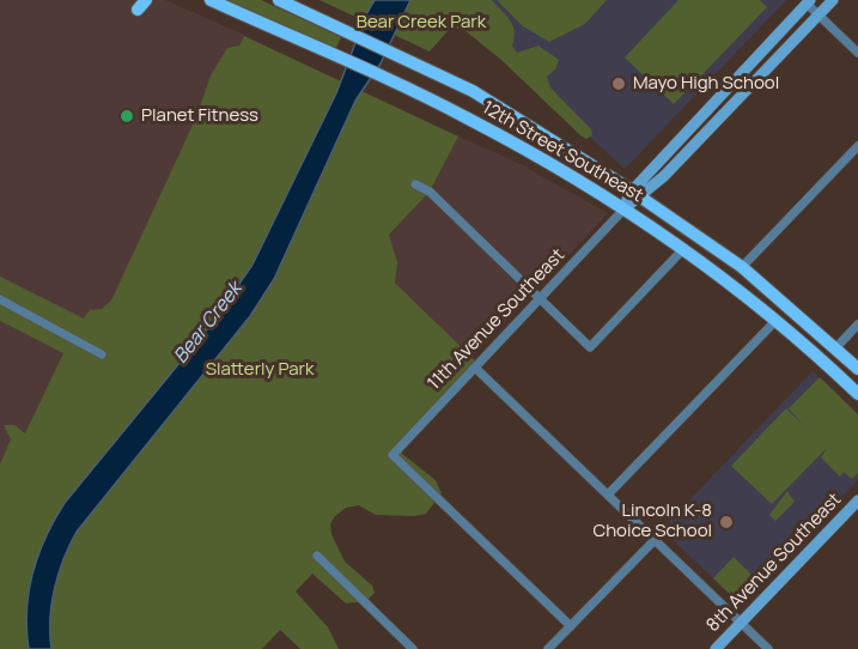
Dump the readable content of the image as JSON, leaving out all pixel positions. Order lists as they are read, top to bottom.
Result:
{
  "streets": {
    "main road": ["12th Street Southeast", "11th Avenue Southeast", "8th Avenue Southeast"]
  },
  "crossings": [
    ["12th Street Southeast", "11th Avenue Southeast"]
  ],
  "water": ["Bear Creek"],
  "parks": ["Bear Creek Park", "Slatterly Park"],
  "places": ["Mayo High School", "Planet Fitness", "Lincoln K-8 Choice School"]
}
